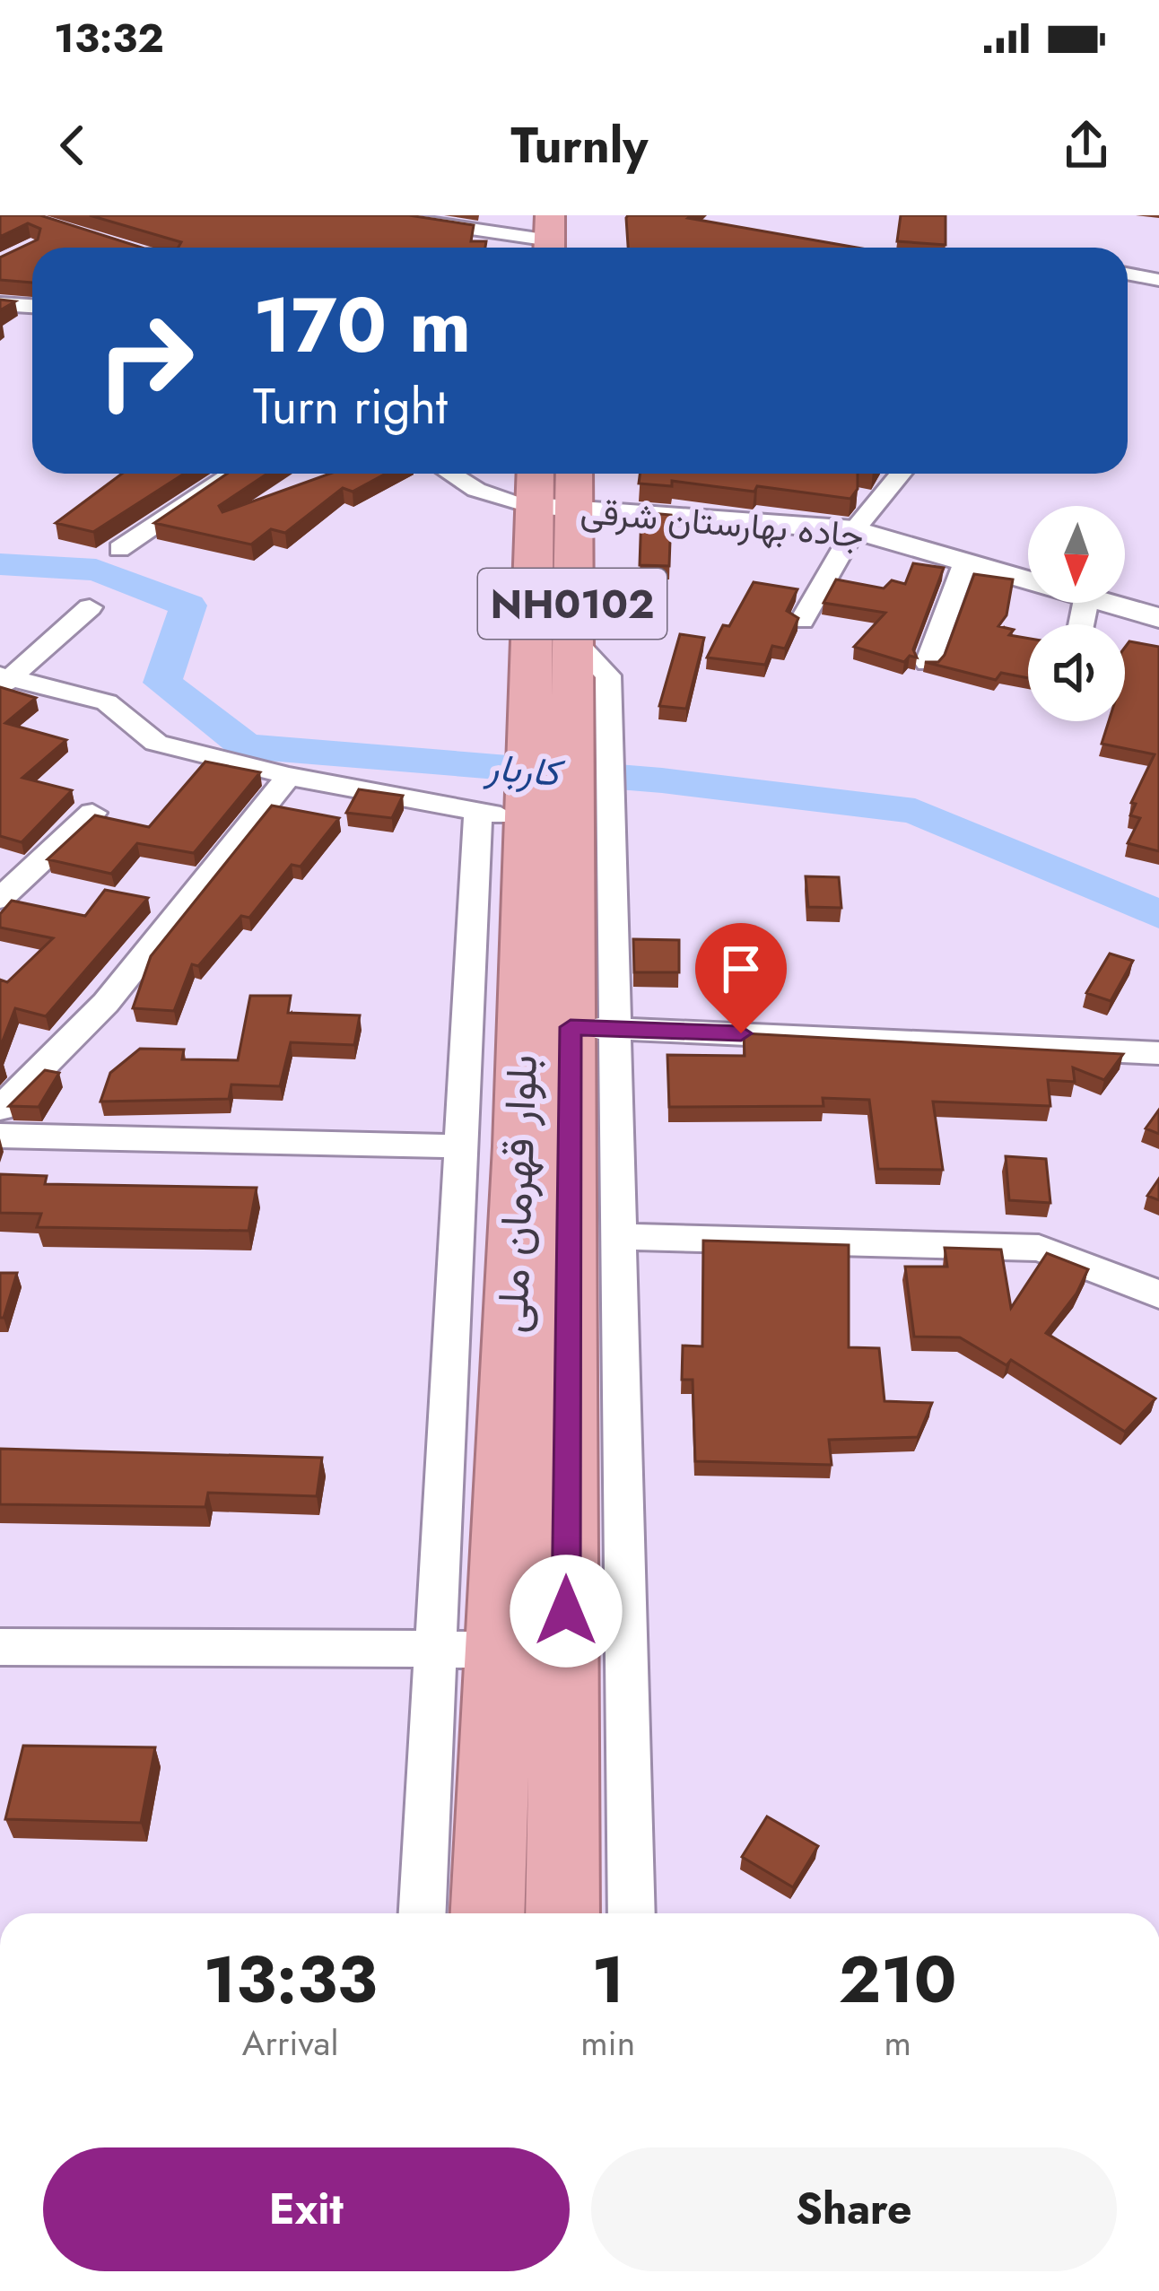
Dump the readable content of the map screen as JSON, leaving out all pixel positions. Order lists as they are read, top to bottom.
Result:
{
  "streets": {
    "highway": ["NH0102", "بلوار قهرمان ملی"],
    "street": ["جاده بهارستان شرقی"]
  },
  "crossings": [
    ["جاده بهارستان شرقی", "بلوار قهرمان ملی"]
  ],
  "water": ["کاربار"],
  "north": "bottom",
  "page": {
    "status": "13:32",
    "header": "Turnly",
    "turn": ["170 m", "Turn right"],
    "eta": [
      "13:33",
      "Arrival",
      "1",
      "min",
      "210",
      "m"
    ],
    "buttons": ["Exit", "Share"]
  }
}
